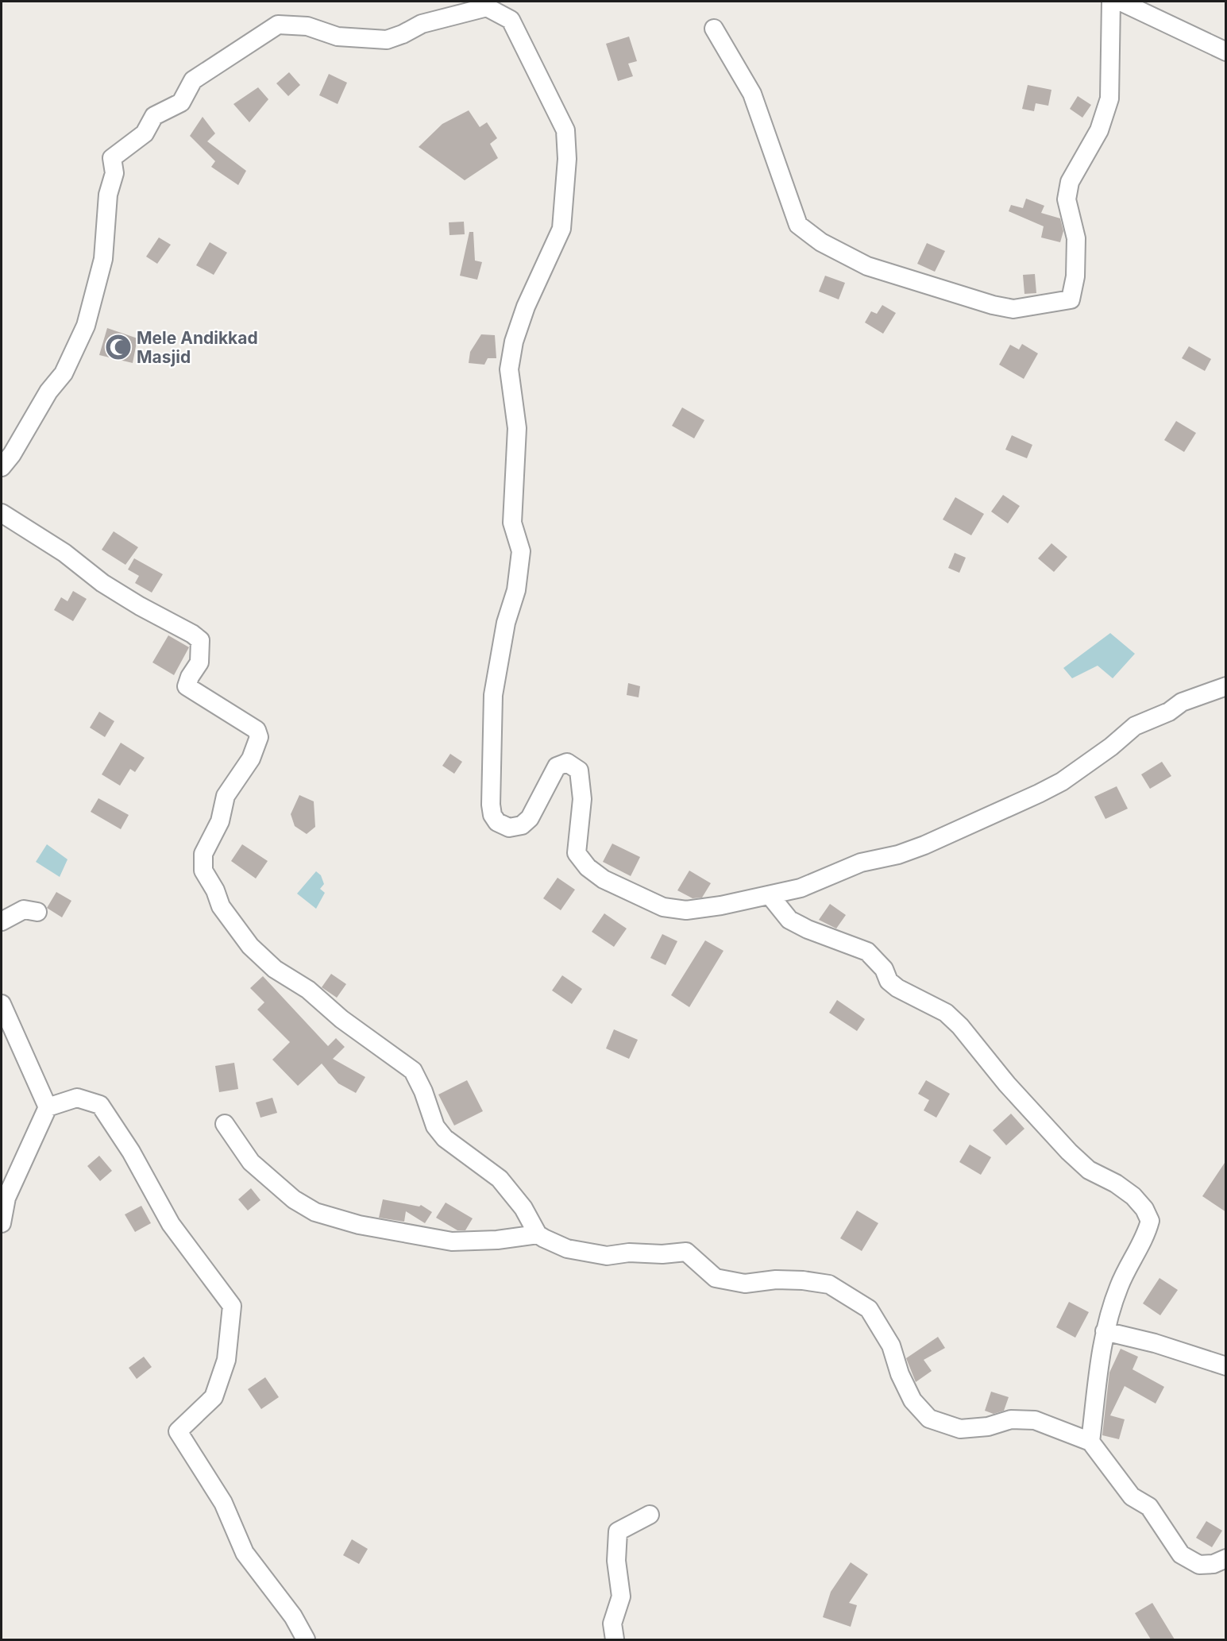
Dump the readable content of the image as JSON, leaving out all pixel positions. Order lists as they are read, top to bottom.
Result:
{
  "places": {
    "mosque": ["Mele Andikkad Masjid"]
  }
}
